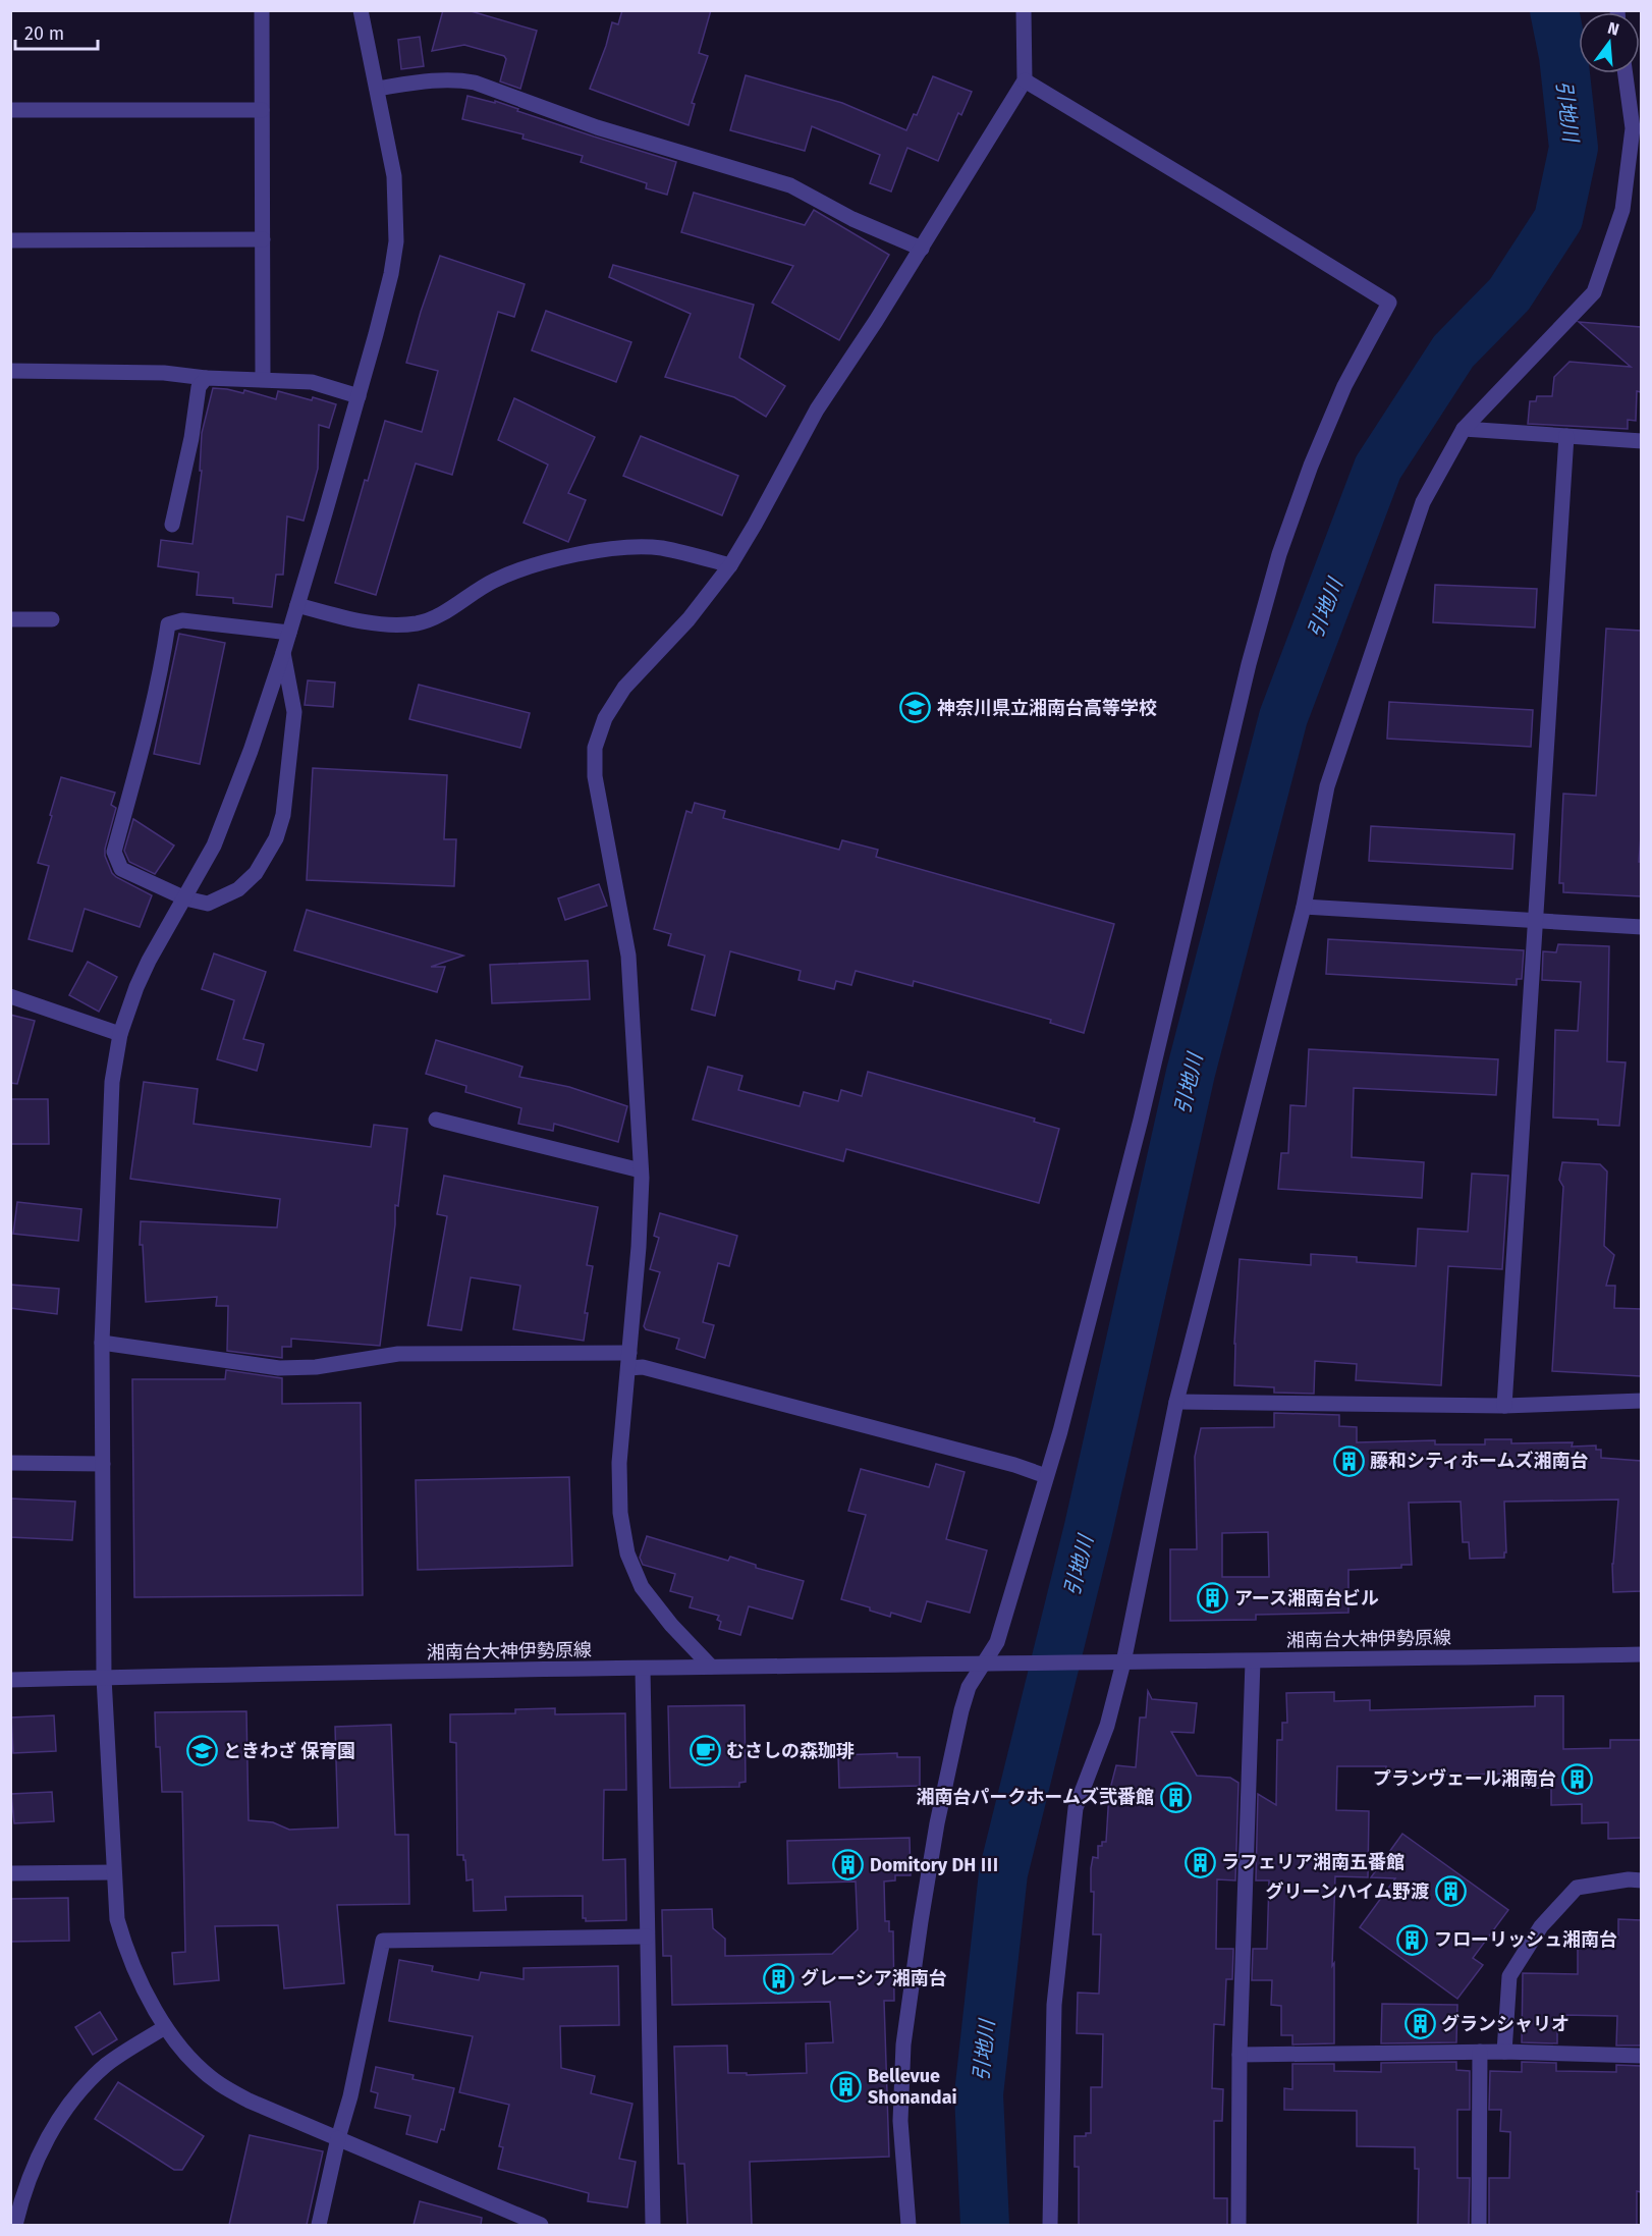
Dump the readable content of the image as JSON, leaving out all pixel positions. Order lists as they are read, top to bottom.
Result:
{
  "streets": {
    "street": ["湘南台大神伊勢原線"]
  },
  "water": ["引地川"],
  "places": {
    "school or university": ["神奈川県立湘南台高等学校", "ときわざ 保育園"],
    "building": [
      "藤和シティホームズ湘南台",
      "アース湘南台ビル",
      "プランヴェール湘南台",
      "湘南台パークホームズ弐番館",
      "ラフェリア湘南五番館",
      "Domitory DH Ⅲ",
      "グリーンハイム野渡",
      "フローリッシュ湘南台",
      "グレーシア湘南台",
      "グランシャリオ",
      "Bellevue Shonandai"
    ],
    "cafe": ["むさしの森珈琲"]
  },
  "scale_bar": "20 m",
  "north": "top"
}
